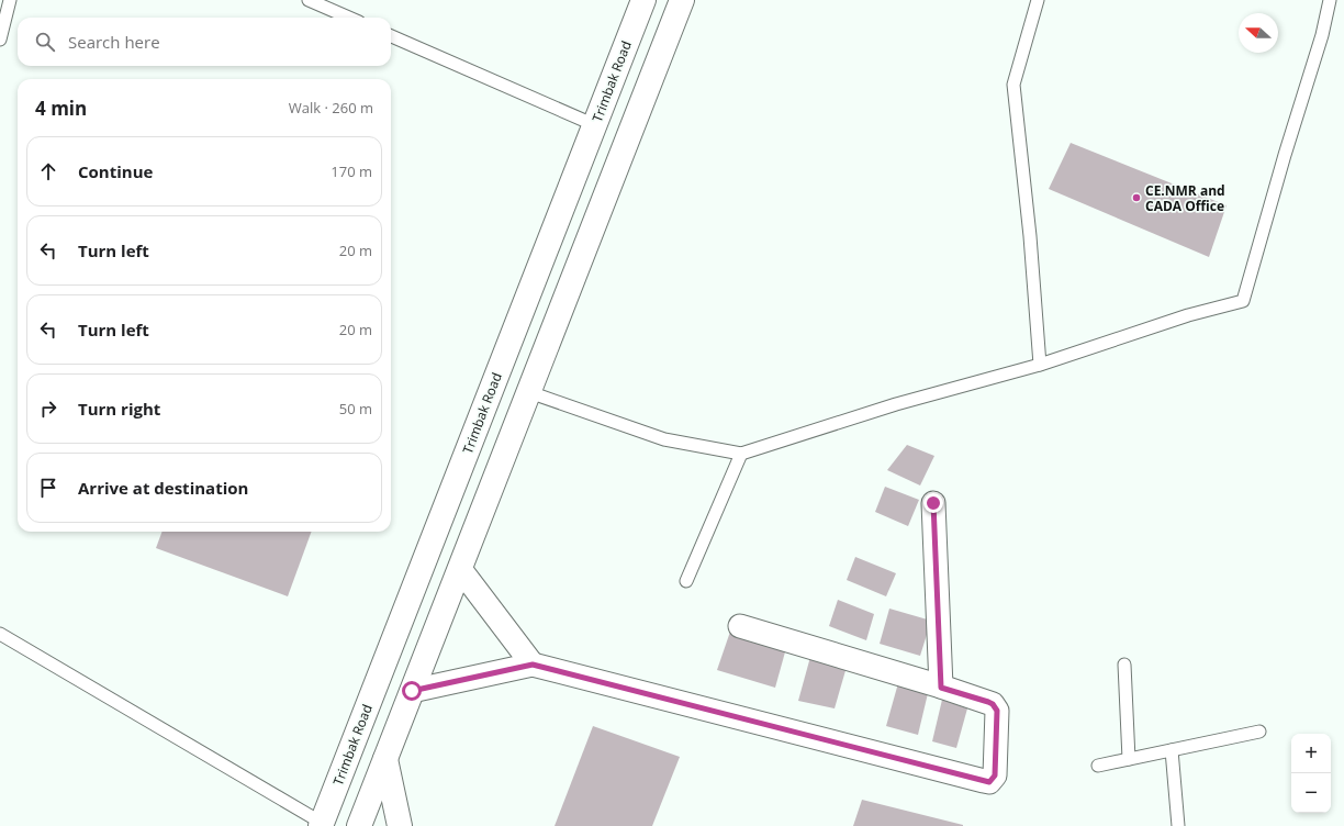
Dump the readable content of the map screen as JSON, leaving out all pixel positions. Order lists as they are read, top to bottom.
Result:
{
  "streets": {
    "highway": ["Trimbak Road"]
  },
  "places": ["CE.NMR and CADA Office"],
  "north": "left",
  "page": {
    "search": "Search here",
    "heading": ["4 min", "Walk · 260 m"],
    "list": [
      ["Continue", "170 m"],
      ["Turn left", "20 m"],
      ["Turn left", "20 m"],
      ["Turn right", "50 m"],
      "Arrive at destination"
    ],
    "map_buttons": ["+", "−"]
  }
}
